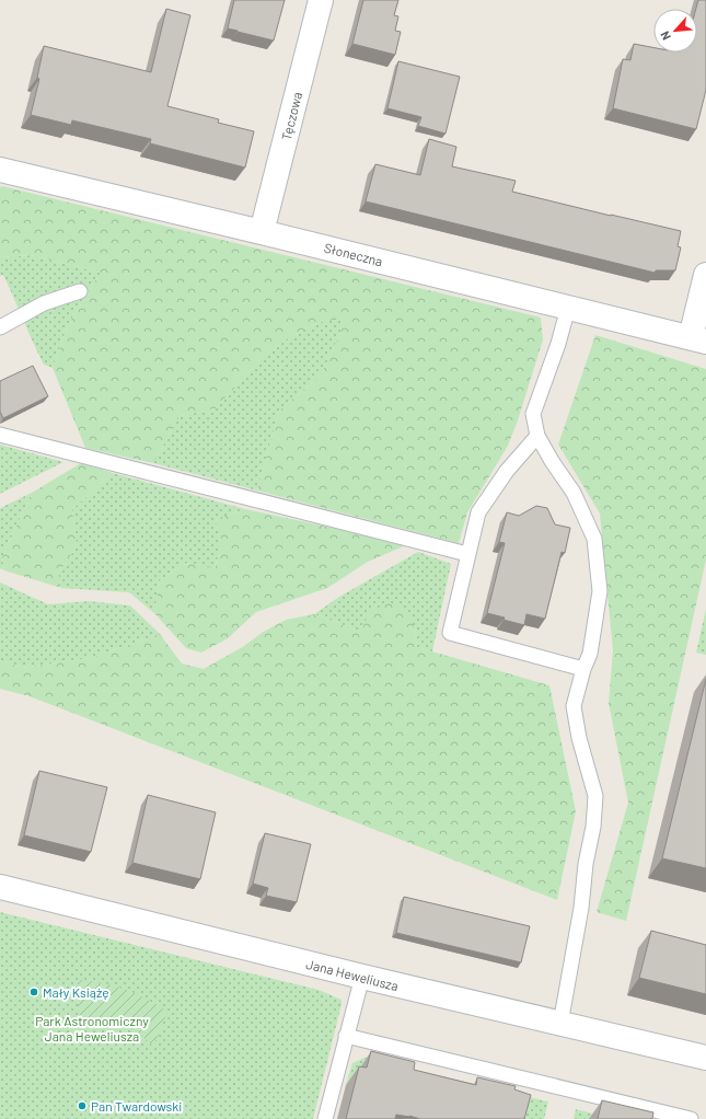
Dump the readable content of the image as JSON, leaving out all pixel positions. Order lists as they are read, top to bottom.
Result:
{
  "streets": {
    "street": ["Tęczowa", "Słoneczna", "Jana Heweliusza"]
  },
  "crossings": [
    ["Tęczowa", "Słoneczna"]
  ],
  "parks": ["Park Astronomiczny Jana Heweliusza"],
  "places": ["Mały Książę", "Pan Twardowski"],
  "north": "bottom left"
}
